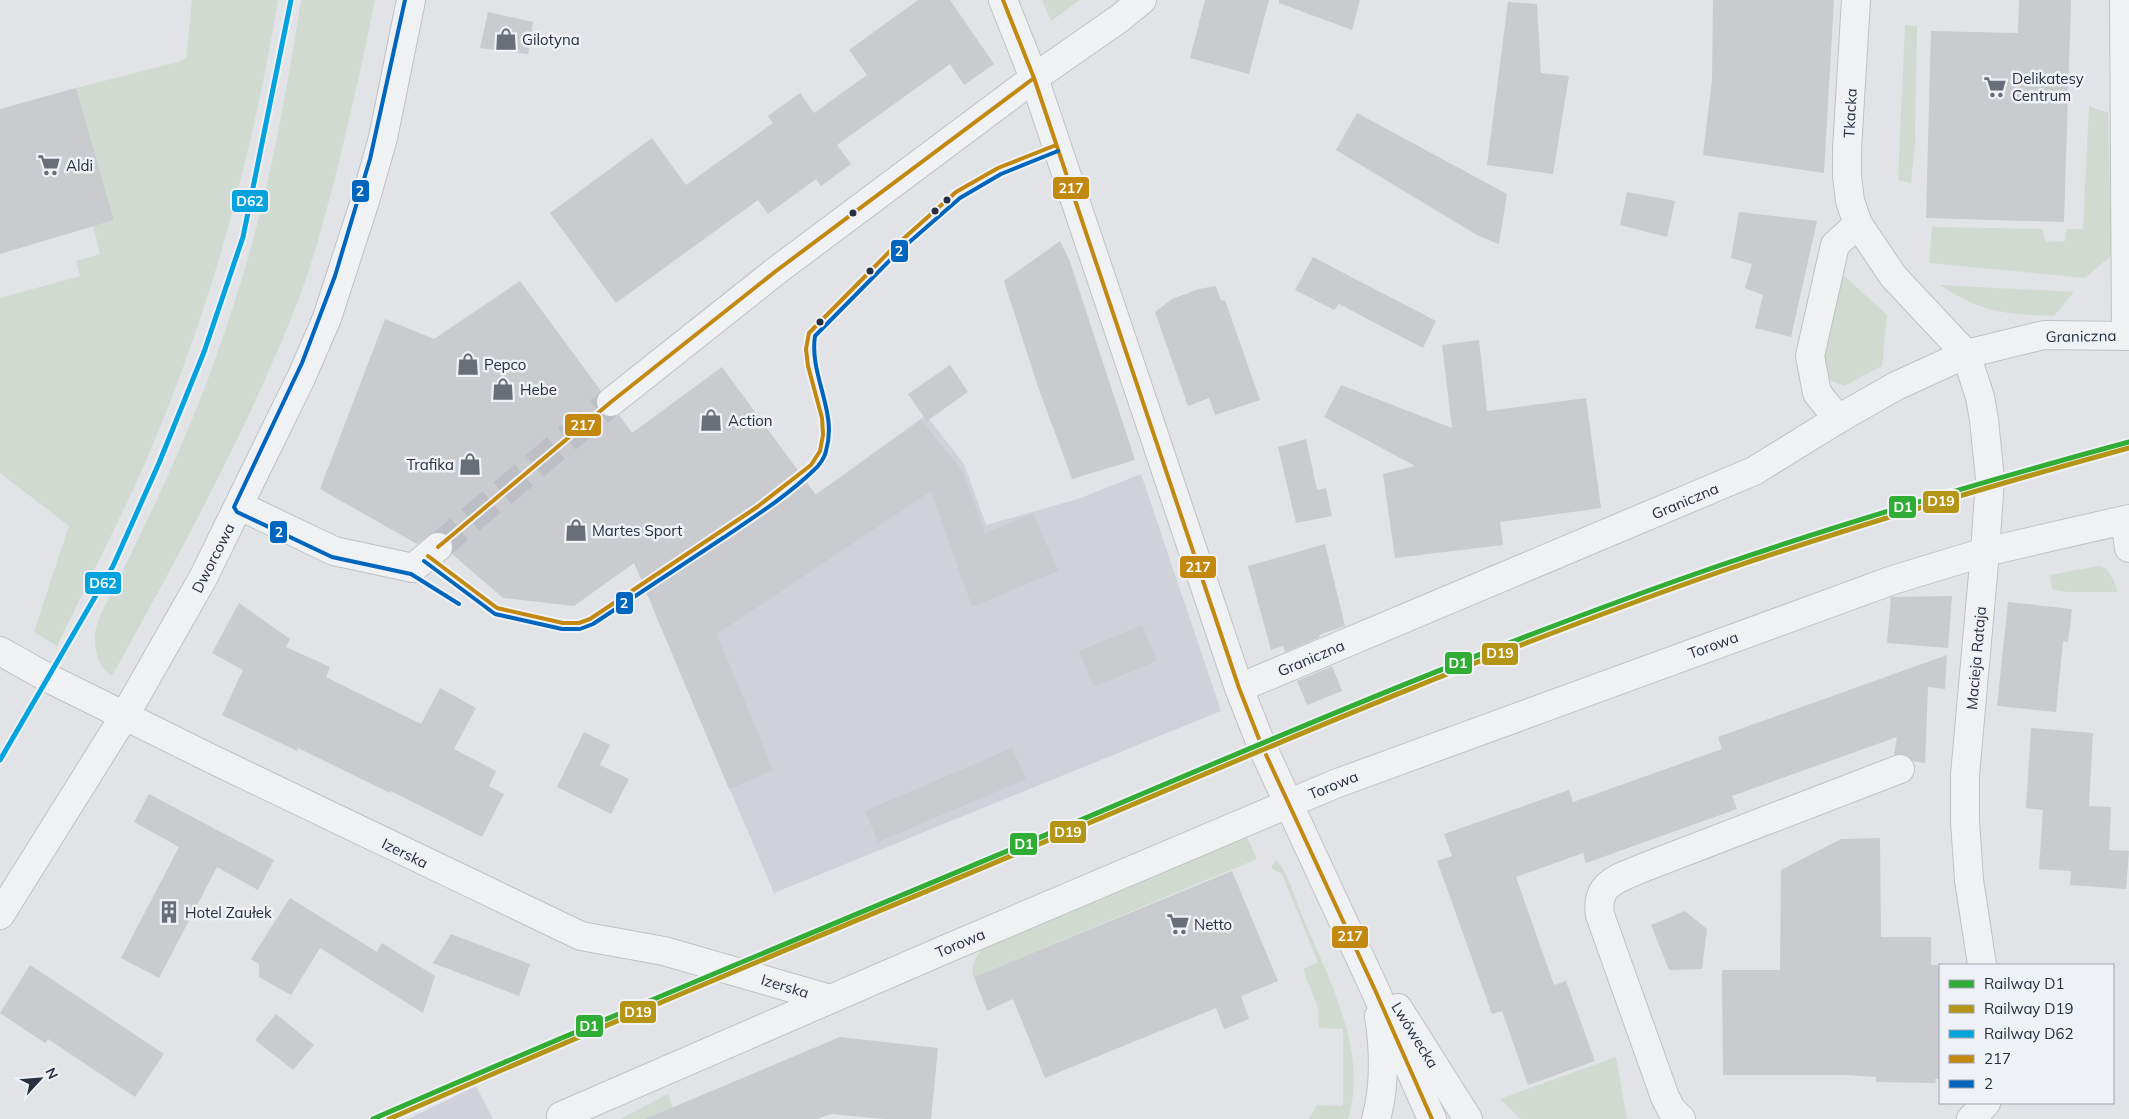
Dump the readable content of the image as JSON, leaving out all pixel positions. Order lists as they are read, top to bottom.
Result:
{
  "streets": {
    "street": [
      "Tkacka",
      "Graniczna",
      "Dworcowa",
      "Torowa",
      "Macieja Rataja",
      "Izerska",
      "Lwówecka"
    ]
  },
  "crossings": [
    ["Tkacka", "Graniczna"],
    ["Tkacka", "Macieja Rataja"],
    ["Graniczna", "Macieja Rataja"],
    ["Graniczna", "Lwówecka"],
    ["Dworcowa", "Izerska"],
    ["Torowa", "Macieja Rataja"],
    ["Torowa", "Izerska"],
    ["Torowa", "Lwówecka"]
  ],
  "places": {
    "shop": [
      "Gilotyna",
      "Pepco",
      "Hebe",
      "Action",
      "Trafika",
      "Martes Sport"
    ],
    "supermarket": ["Delikatesy Centrum", "Aldi", "Netto"],
    "building": ["Hotel Zaułek"]
  },
  "lines": [
    "rail line D62",
    "transit line 217",
    "transit line 2",
    "rail line D1",
    "rail line D19"
  ],
  "legend": [
    "Railway D1",
    "Railway D19",
    "Railway D62",
    "217",
    "2"
  ],
  "north": "top right"
}
